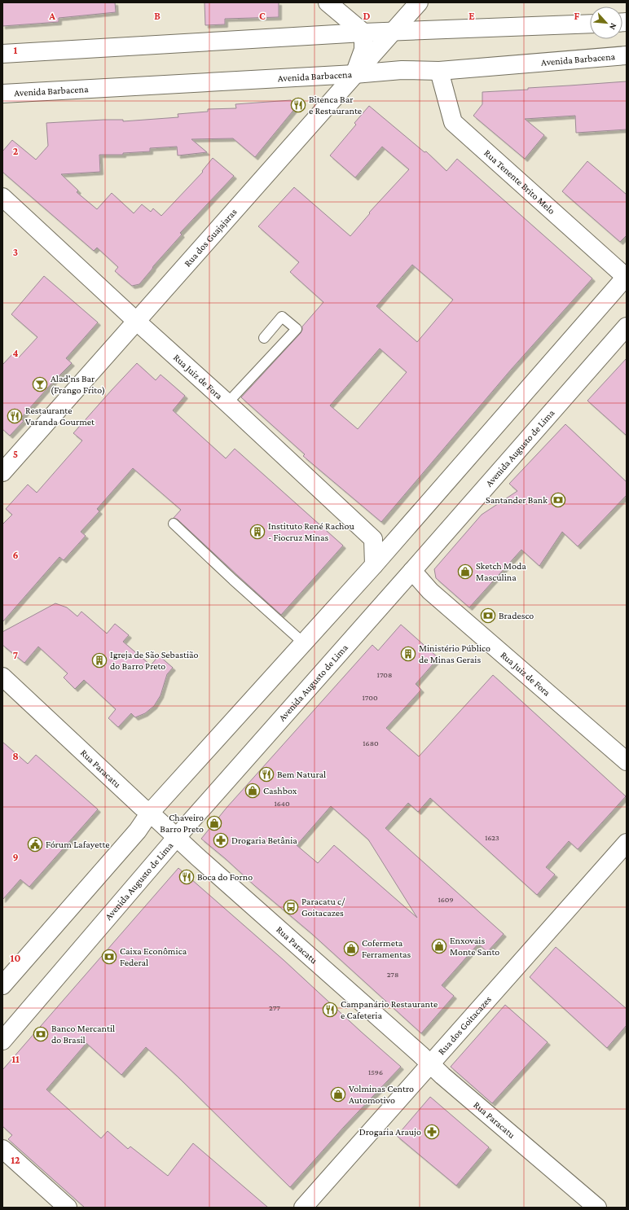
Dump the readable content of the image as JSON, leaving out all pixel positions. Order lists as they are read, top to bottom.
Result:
{
  "streets": {
    "main road": [
      "Avenida Barbacena",
      "Rua Tenente Brito Melo",
      "Rua dos Guajajaras",
      "Rua Juiz de Fora",
      "Avenida Augusto de Lima",
      "Rua Paracatu",
      "Rua dos Goitacazes"
    ]
  },
  "crossings": [
    ["Avenida Barbacena", "Rua Tenente Brito Melo"],
    ["Avenida Barbacena", "Rua dos Guajajaras"],
    ["Rua dos Guajajaras", "Rua Juiz de Fora"],
    ["Rua Juiz de Fora", "Avenida Augusto de Lima"],
    ["Avenida Augusto de Lima", "Rua Paracatu"],
    ["Rua Paracatu", "Rua dos Goitacazes"]
  ],
  "places": {
    "restaurant": [
      "Bitenca Bar e Restaurante",
      "Restaurante Varanda Gourmet",
      "Bem Natural",
      "Boca do Forno",
      "Campanário Restaurante e Cafeteria"
    ],
    "bar": ["Alad'ns Bar (Frango Frito)"],
    "bank": [
      "Santander Bank",
      "Bradesco",
      "Caixa Econômica Federal",
      "Banco Mercantil do Brasil"
    ],
    "building": ["Instituto René Rachou - Fiocruz Minas", "Ministério Público de Minas Gerais", "Igreja de São Sebastião do Barro Preto"],
    "shop": [
      "Sketch Moda Masculina",
      "Cashbox",
      "Chaveiro Barro Preto",
      "Enxovais Monte Santo",
      "Cofermeta Ferramentas",
      "Volminas Centro Automotivo"
    ],
    "pharmacy": ["Drogaria Betânia", "Drogaria Araujo"],
    "public building": ["Fórum Lafayette"],
    "bus stop": ["Paracatu c/ Goitacazes"]
  },
  "house_numbers": [
    "1708",
    "1700",
    "1680",
    "1640",
    "1623",
    "1609",
    "278",
    "277",
    "1596"
  ],
  "north": "bottom right",
  "grid": {
    "columns": [
      "A",
      "B",
      "C",
      "D",
      "E",
      "F"
    ],
    "rows": [
      "1",
      "2",
      "3",
      "4",
      "5",
      "6",
      "7",
      "8",
      "9",
      "10",
      "11",
      "12"
    ]
  }
}
